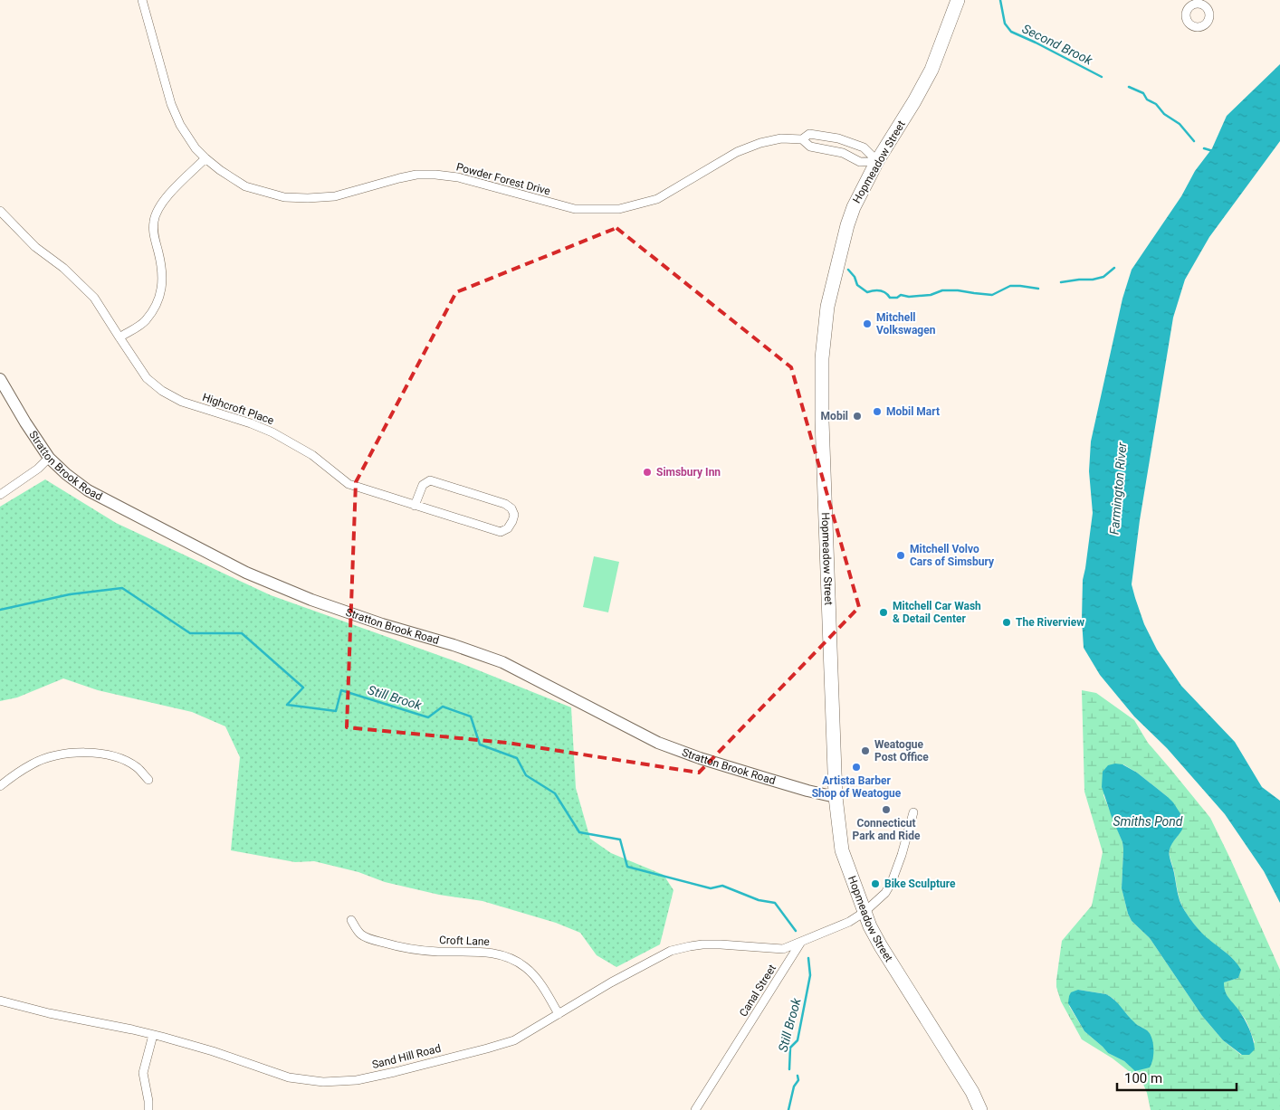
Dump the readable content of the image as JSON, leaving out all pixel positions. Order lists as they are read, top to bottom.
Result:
{
  "streets": {
    "highway": ["Hopmeadow Street"],
    "street": [
      "Powder Forest Drive",
      "Highcroft Place",
      "Stratton Brook Road",
      "Croft Lane",
      "Canal Street",
      "Sand Hill Road"
    ]
  },
  "crossings": [
    ["Hopmeadow Street", "Powder Forest Drive"],
    ["Hopmeadow Street", "Stratton Brook Road"],
    ["Croft Lane", "Sand Hill Road"],
    ["Canal Street", "Sand Hill Road"]
  ],
  "water": [
    "Second Brook",
    "Farmington River",
    "Still Brook",
    "Smiths Pond"
  ],
  "places": [
    "Mitchell Volkswagen",
    "Mobil Mart",
    "Mobil",
    "Simsbury Inn",
    "Mitchell Volvo Cars of Simsbury",
    "Mitchell Car Wash & Detail Center",
    "The Riverview",
    "Weatogue Post Office",
    "Artista Barber Shop of Weatogue",
    "Connecticut Park and Ride",
    "Bike Sculpture"
  ],
  "scale_bar": "100 m"
}
